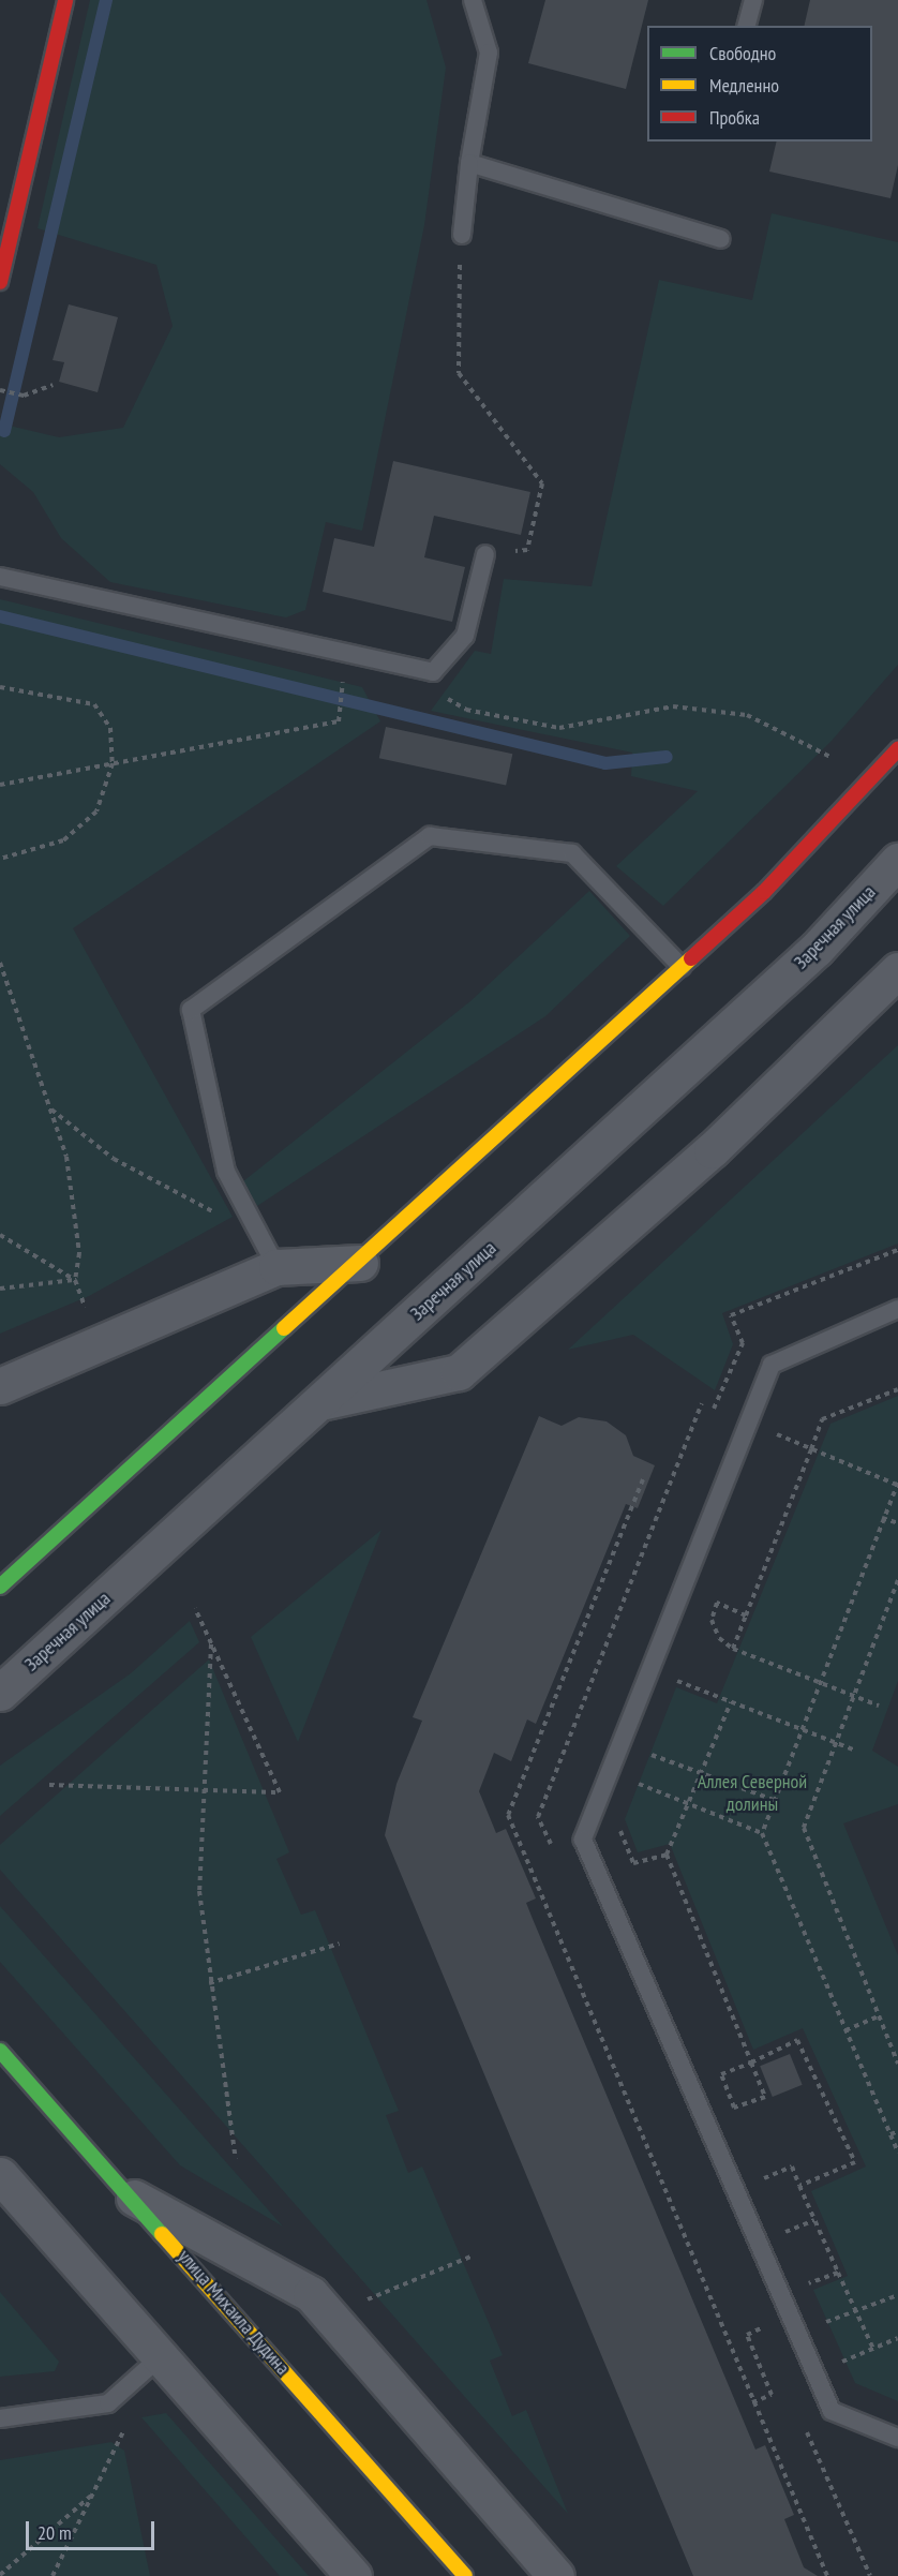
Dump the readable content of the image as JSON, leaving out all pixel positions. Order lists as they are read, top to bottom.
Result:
{
  "streets": {
    "street": ["Заречная улица", "улица Михаила Дудина"]
  },
  "parks": ["Аллея Северной долины"],
  "legend": ["Свободно", "Медленно", "Пробка"],
  "scale_bar": "20 m"
}
